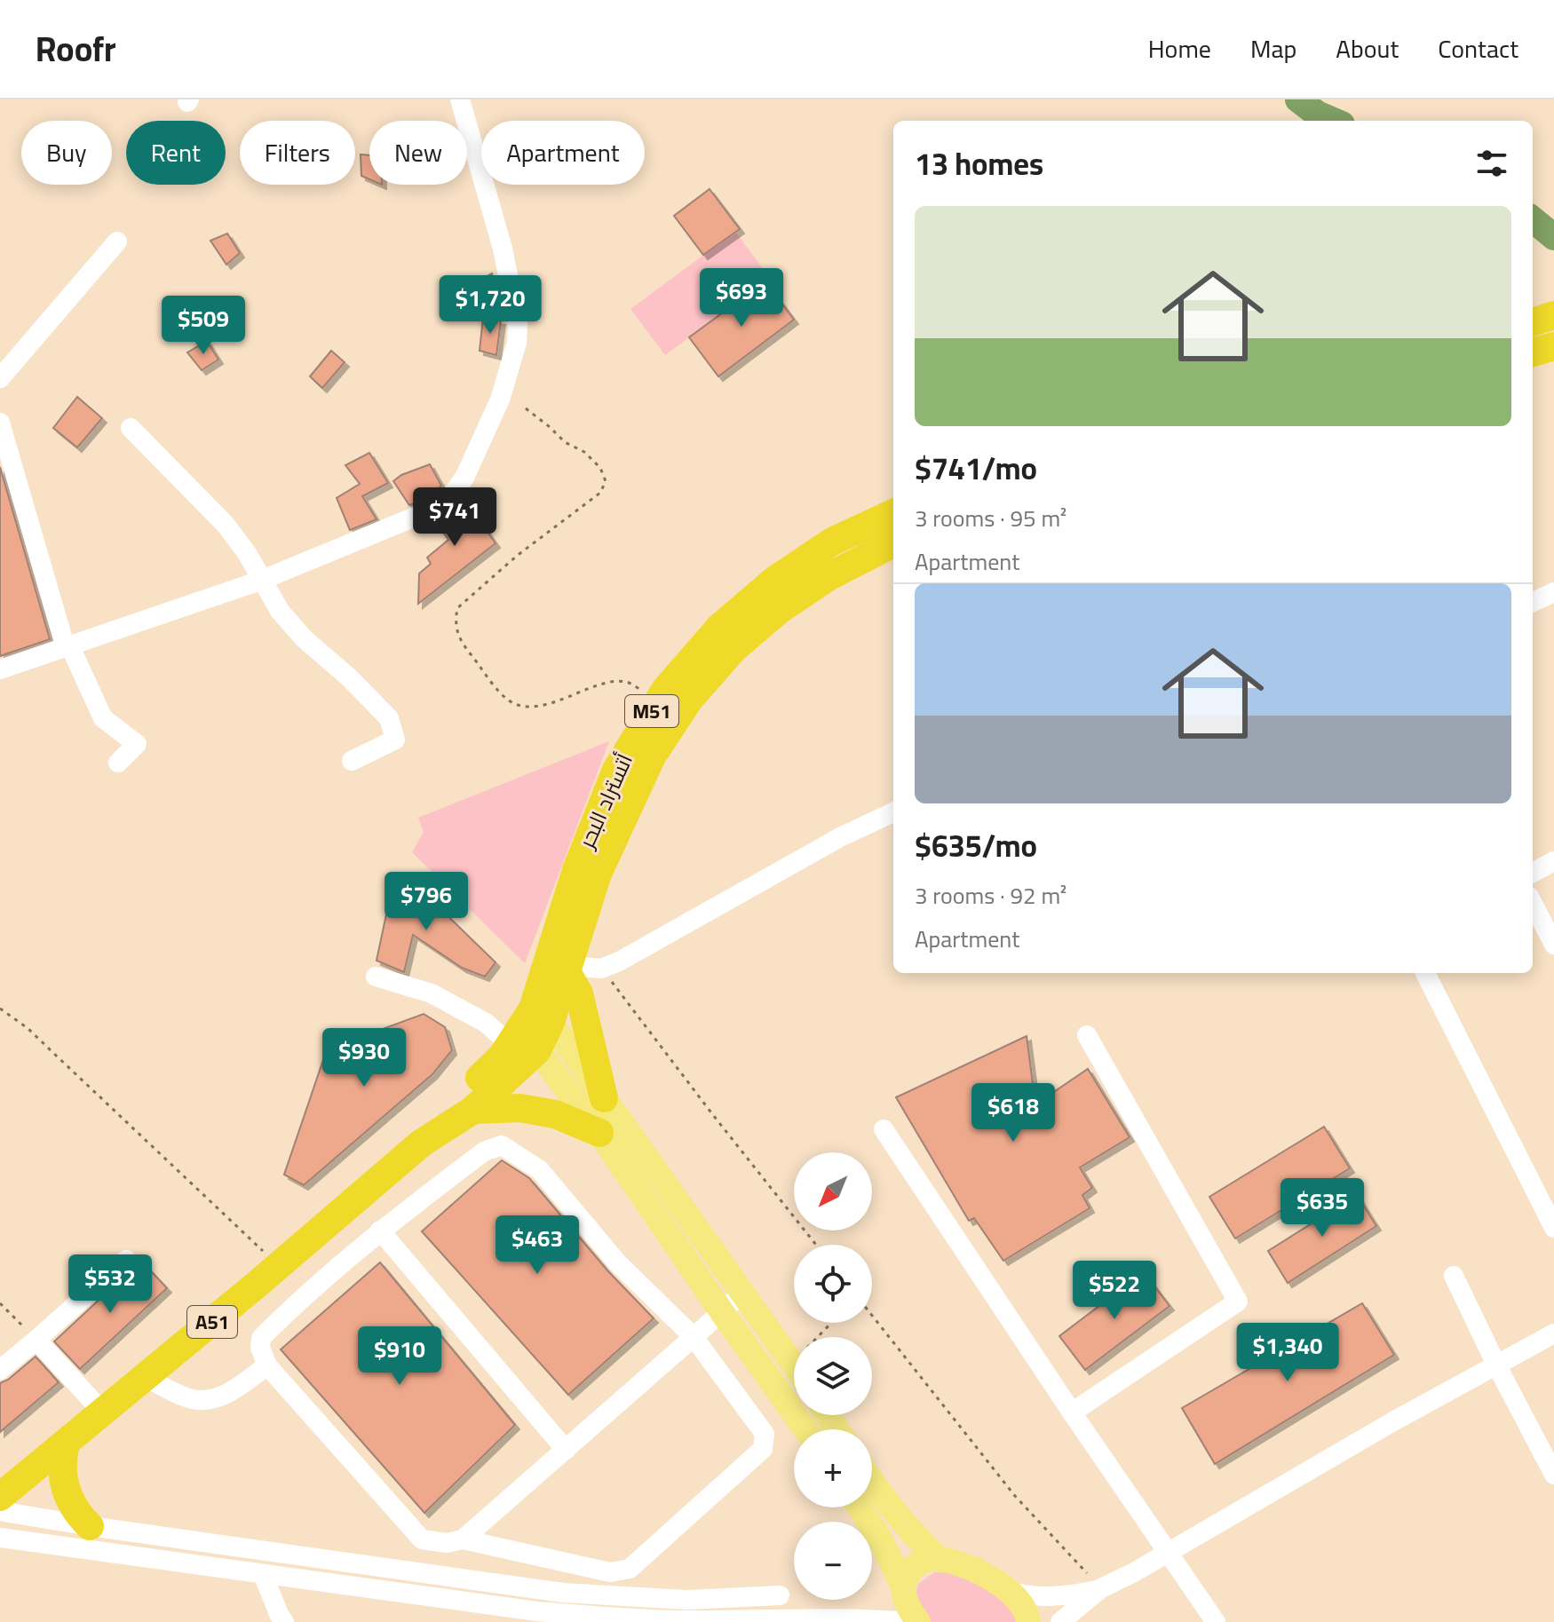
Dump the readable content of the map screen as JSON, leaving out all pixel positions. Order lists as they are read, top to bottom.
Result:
{
  "streets": {
    "highway": ["M51", "أتستراد البحر", "A51"]
  },
  "crossings": [
    ["أتستراد البحر", "A51"]
  ],
  "north": "bottom left",
  "page": {
    "header": "Roofr",
    "nav": [
      "Home",
      "Map",
      "About",
      "Contact"
    ],
    "chip": [
      "Buy",
      "Rent",
      "Filters",
      "New",
      "Apartment"
    ],
    "heading": "13 homes",
    "list": [
      {
        "name": "$741/mo",
        "note": "3 rooms · 95 m² · Apartment"
      },
      {
        "name": "$635/mo",
        "note": "3 rooms · 92 m² · Apartment"
      }
    ],
    "price": [
      "$693",
      "$1,720",
      "$509",
      "$741",
      "$796",
      "$930",
      "$618",
      "$635",
      "$463",
      "$532",
      "$522",
      "$1,340",
      "$910"
    ],
    "map_buttons": ["+", "−"]
  }
}
